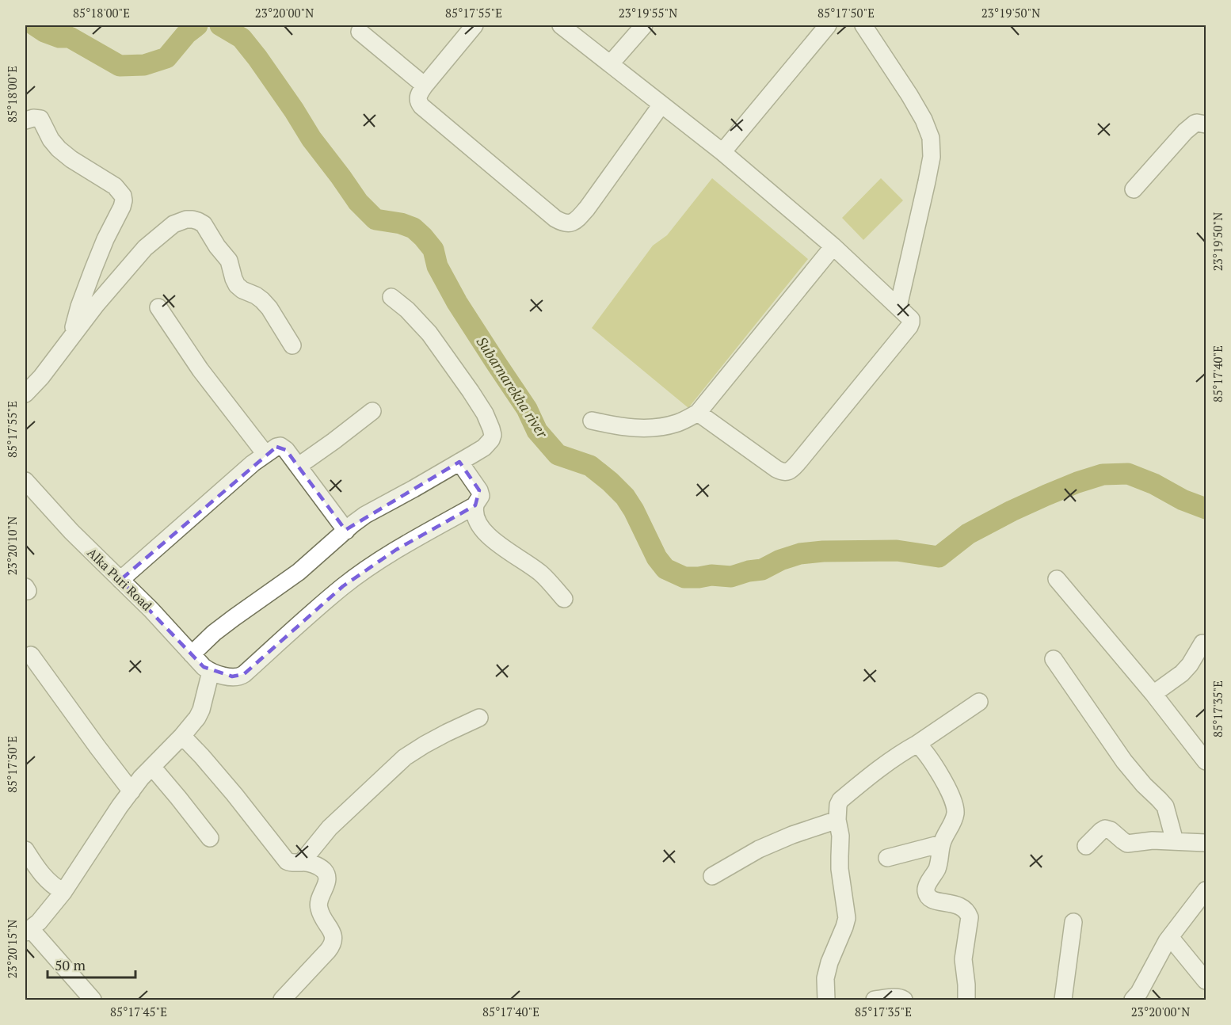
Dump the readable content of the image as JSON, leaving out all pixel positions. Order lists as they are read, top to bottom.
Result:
{
  "streets": {
    "street": ["Alka Puri Road"]
  },
  "water": ["Subarnarekha river"],
  "scale_bar": "50 m",
  "coordinates": [
    "85°18'00\"E",
    "23°20'00\"N",
    "85°17'55\"E",
    "23°19'55\"N",
    "85°17'50\"E",
    "23°19'50\"N",
    "85°17'40\"E",
    "23°20'10\"N",
    "85°17'35\"E",
    "23°20'15\"N",
    "85°17'45\"E"
  ]
}
